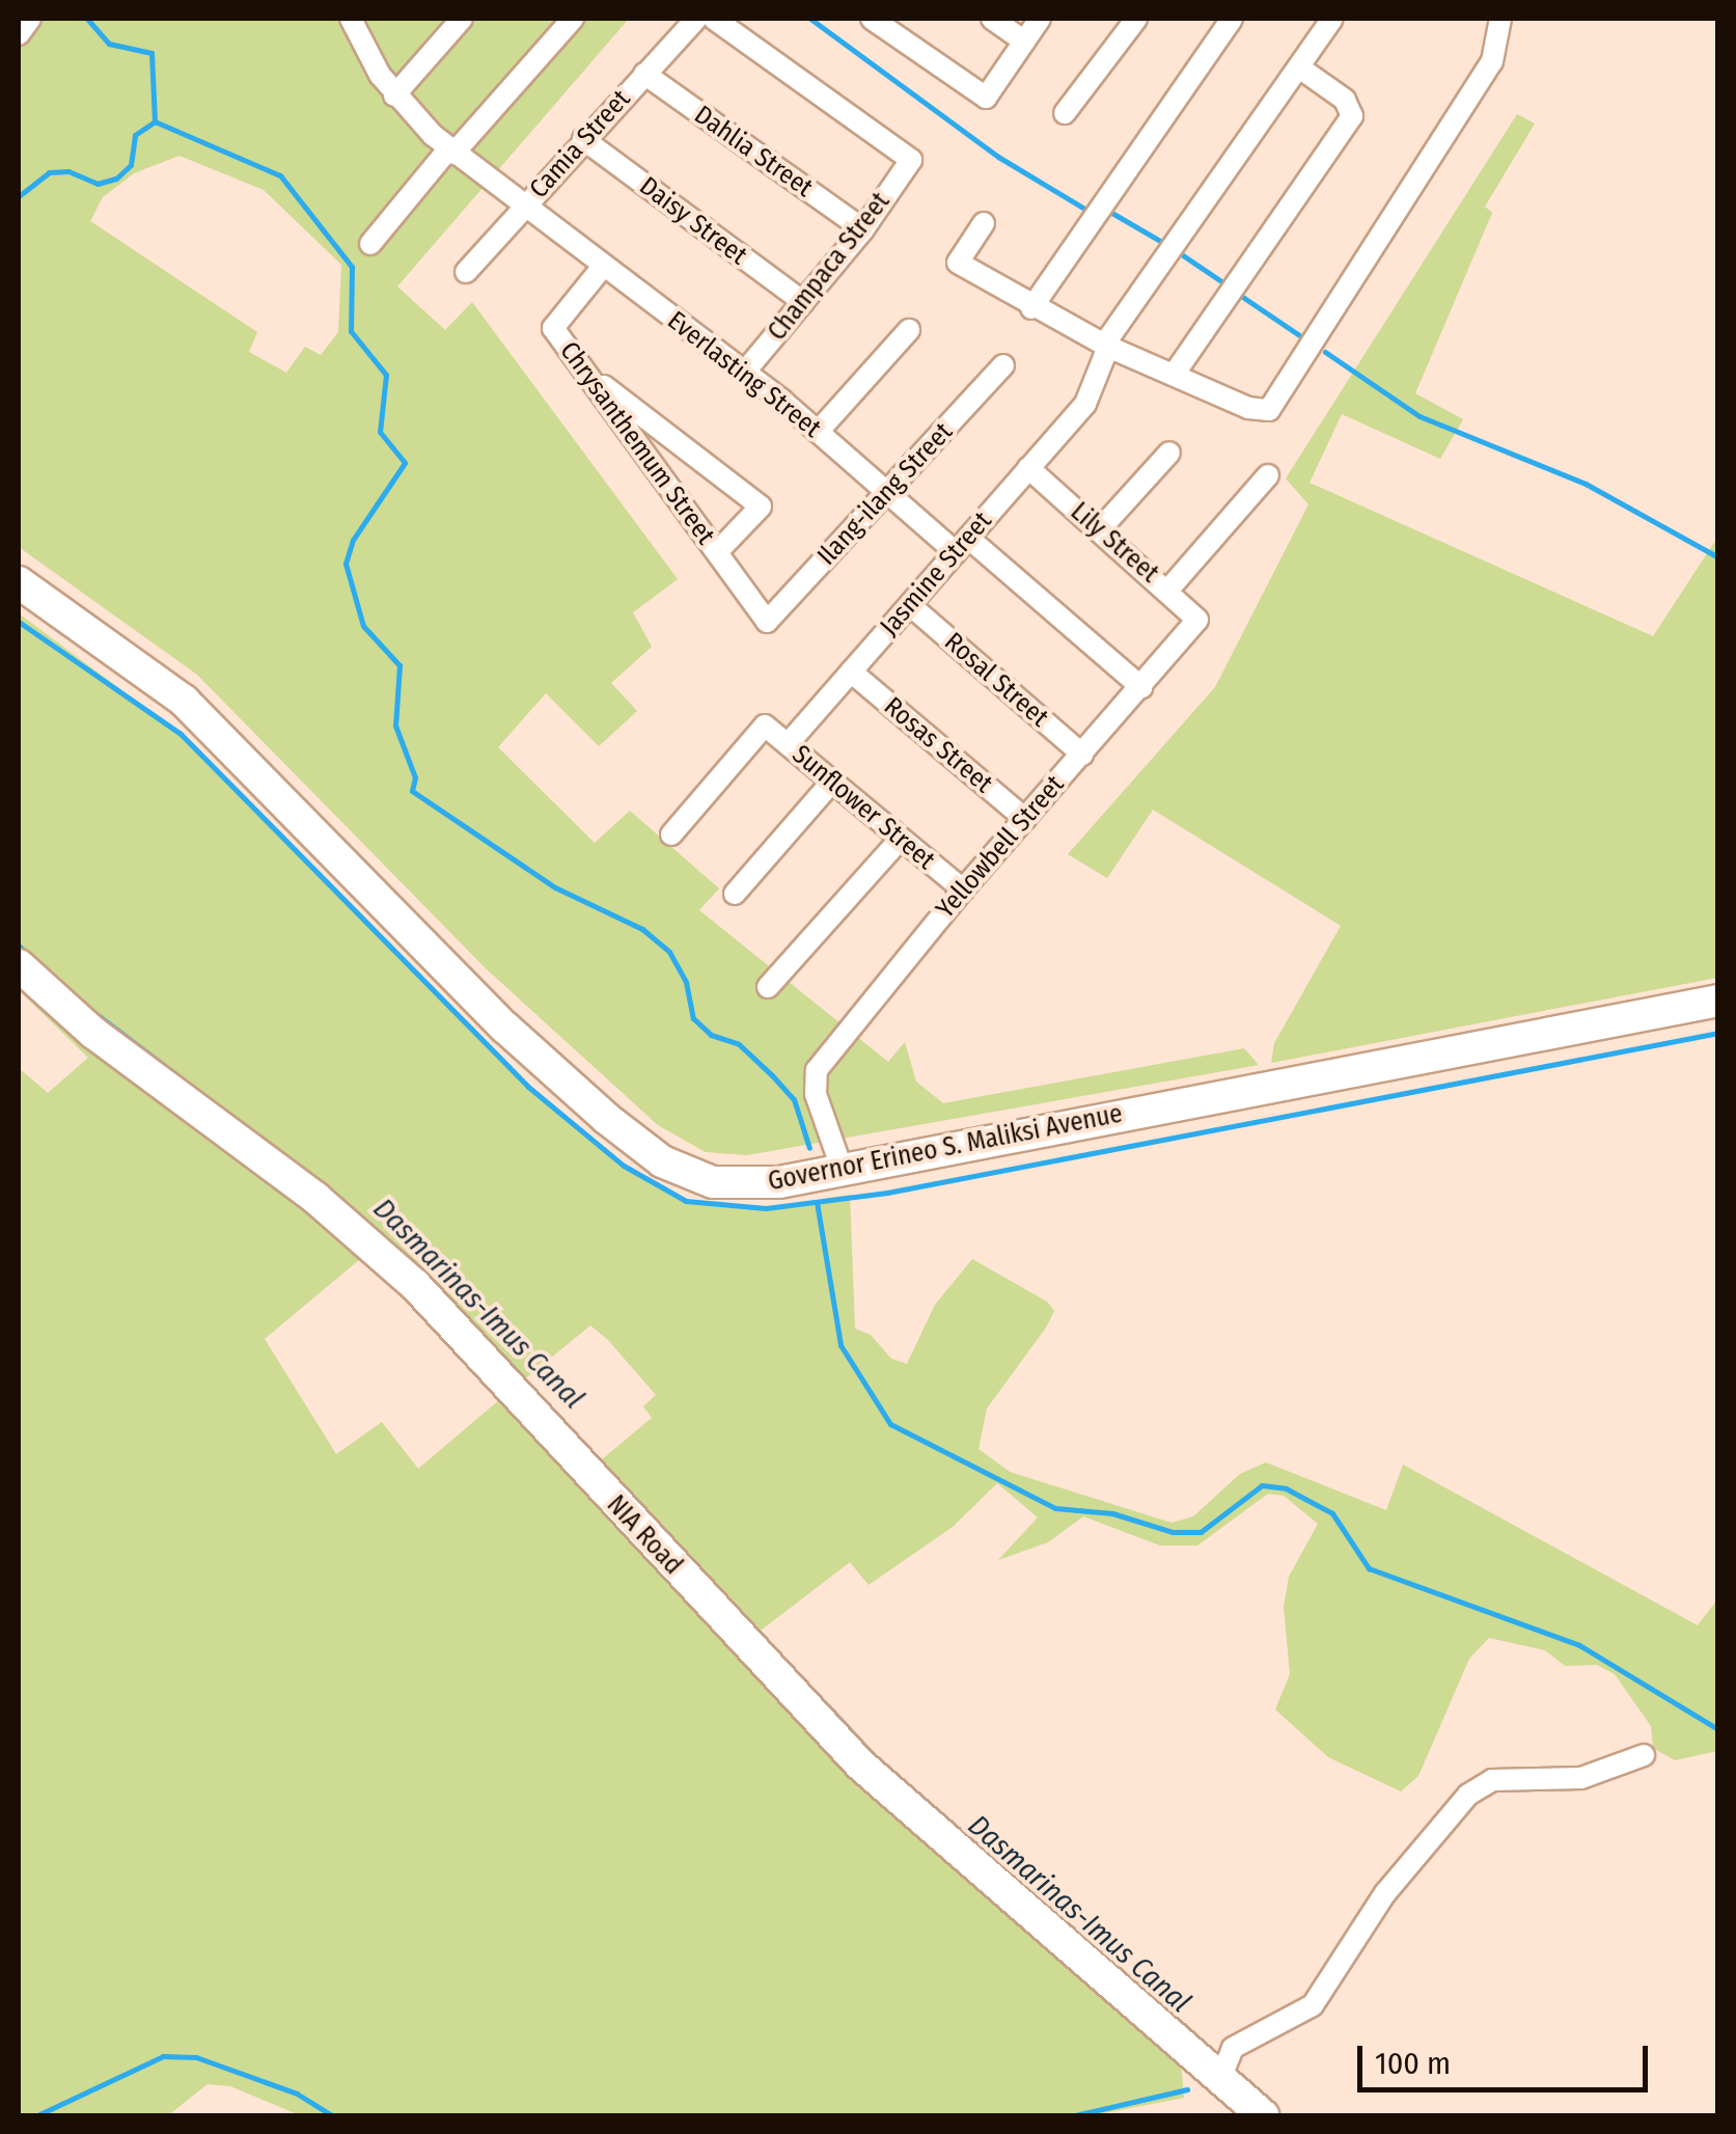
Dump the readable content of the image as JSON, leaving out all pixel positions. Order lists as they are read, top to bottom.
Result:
{
  "streets": {
    "main road": ["Governor Erineo S. Maliksi Avenue", "NIA Road"],
    "street": [
      "Camia Street",
      "Dahlia Street",
      "Daisy Street",
      "Champaca Street",
      "Everlasting Street",
      "Chrysanthemum Street",
      "Ilang-ilang Street",
      "Lily Street",
      "Jasmine Street",
      "Rosal Street",
      "Rosas Street",
      "Sunflower Street",
      "Yellowbell Street"
    ]
  },
  "crossings": [
    ["Camia Street", "Dahlia Street"],
    ["Camia Street", "Daisy Street"],
    ["Camia Street", "Everlasting Street"],
    ["Dahlia Street", "Champaca Street"],
    ["Daisy Street", "Champaca Street"],
    ["Champaca Street", "Everlasting Street"],
    ["Everlasting Street", "Chrysanthemum Street"],
    ["Everlasting Street", "Ilang-ilang Street"],
    ["Everlasting Street", "Jasmine Street"],
    ["Everlasting Street", "Yellowbell Street"],
    ["Chrysanthemum Street", "Ilang-ilang Street"],
    ["Lily Street", "Jasmine Street"],
    ["Lily Street", "Yellowbell Street"],
    ["Jasmine Street", "Rosal Street"],
    ["Jasmine Street", "Rosas Street"],
    ["Jasmine Street", "Sunflower Street"],
    ["Rosal Street", "Yellowbell Street"],
    ["Rosas Street", "Yellowbell Street"],
    ["Sunflower Street", "Yellowbell Street"],
    ["Yellowbell Street", "Governor Erineo S. Maliksi Avenue"]
  ],
  "water": ["Dasmarinas-Imus Canal"],
  "scale_bar": "100 m"
}
